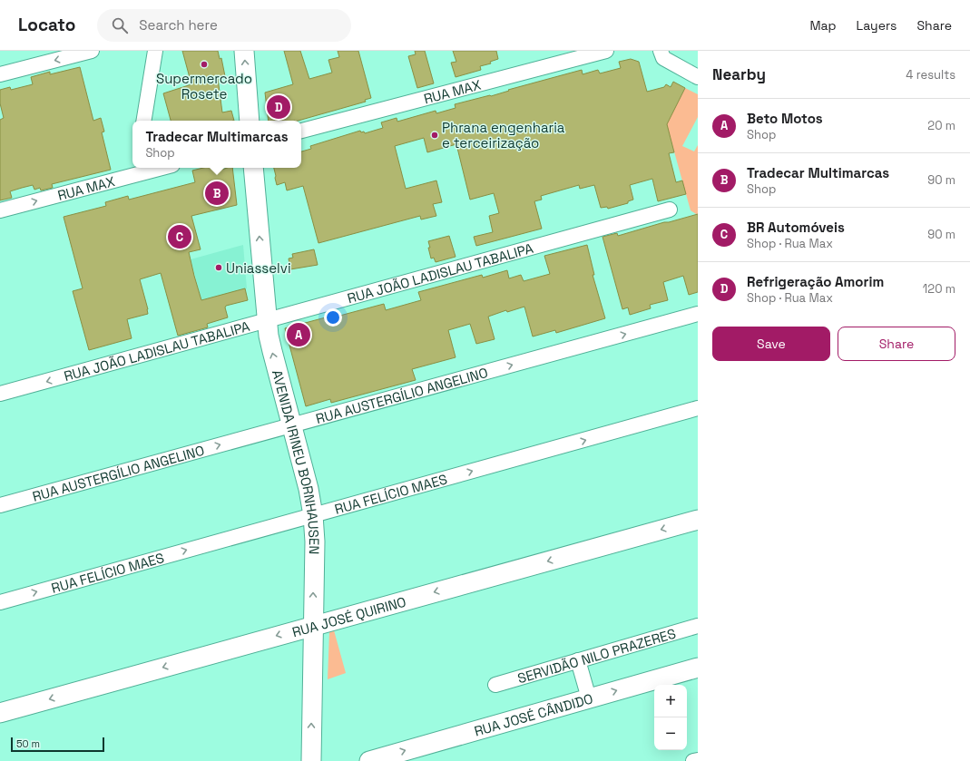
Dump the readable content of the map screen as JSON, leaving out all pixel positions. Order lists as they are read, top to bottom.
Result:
{
  "streets": {
    "main road": ["AVENIDA IRINEU BORNHAUSEN", "RUA JOSÉ QUIRINO", "RUA JOSÉ CÂNDIDO"],
    "street": [
      "RUA MAX",
      "RUA JOÃO LADISLAU TABALIPA",
      "RUA AUSTERGÍLIO ANGELINO",
      "RUA FELÍCIO MAES",
      "SERVIDÃO NILO PRAZERES"
    ]
  },
  "crossings": [
    ["RUA JOÃO LADISLAU TABALIPA", "AVENIDA IRINEU BORNHAUSEN"],
    ["RUA AUSTERGÍLIO ANGELINO", "AVENIDA IRINEU BORNHAUSEN"],
    ["AVENIDA IRINEU BORNHAUSEN", "RUA FELÍCIO MAES"],
    ["AVENIDA IRINEU BORNHAUSEN", "RUA JOSÉ QUIRINO"]
  ],
  "one_way": [
    "RUA JOÃO LADISLAU TABALIPA",
    "RUA AUSTERGÍLIO ANGELINO",
    "AVENIDA IRINEU BORNHAUSEN",
    "RUA FELÍCIO MAES",
    "RUA JOSÉ QUIRINO",
    "RUA JOSÉ CÂNDIDO"
  ],
  "places": ["Supermercado Rosete", "Phrana engenharia e terceirização", "Uniasselvi"],
  "scale_bar": "50 m",
  "page": {
    "header": "Locato",
    "search": "Search here",
    "nav": ["Map", "Layers", "Share"],
    "heading": ["Nearby", "4 results"],
    "pins": [
      "D",
      "B",
      "C",
      "A"
    ],
    "list": [
      {
        "mark": "A",
        "name": "Beto Motos",
        "note": "Shop",
        "value": "20 m"
      },
      {
        "mark": "B",
        "name": "Tradecar Multimarcas",
        "note": "Shop",
        "value": "90 m"
      },
      {
        "mark": "C",
        "name": "BR Automóveis",
        "note": "Shop · Rua Max",
        "value": "90 m"
      },
      {
        "mark": "D",
        "name": "Refrigeração Amorim",
        "note": "Shop · Rua Max",
        "value": "120 m"
      }
    ],
    "popup": ["Tradecar Multimarcas", "Shop"],
    "buttons": ["Save", "Share"],
    "map_buttons": ["+", "−"],
    "scale": "50 m"
  }
}
